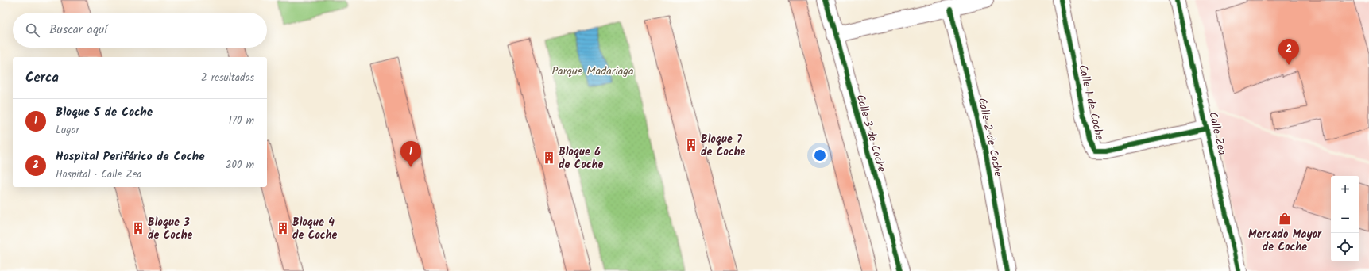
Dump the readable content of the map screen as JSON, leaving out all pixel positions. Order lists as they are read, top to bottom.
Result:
{
  "streets": {
    "street": [
      "Calle 1 de Coche",
      "Calle 3 de Coche",
      "Calle Zea",
      "Calle 2 de Coche"
    ]
  },
  "crossings": [
    ["Calle 1 de Coche", "Calle Zea"]
  ],
  "parks": ["Parque Madariaga"],
  "places": {
    "building": [
      "Bloque 7 de Coche",
      "Bloque 6 de Coche",
      "Bloque 3 de Coche",
      "Bloque 4 de Coche"
    ],
    "shop": ["Mercado Mayor de Coche"]
  },
  "page": {
    "search": "Buscar aquí",
    "pins": ["2", "1"],
    "heading": ["Cerca", "2 resultados"],
    "list": [
      {
        "mark": "1",
        "name": "Bloque 5 de Coche",
        "note": "Lugar",
        "value": "170 m"
      },
      {
        "mark": "2",
        "name": "Hospital Periférico de Coche",
        "note": "Hospital · Calle Zea",
        "value": "200 m"
      }
    ],
    "map_buttons": ["+", "−"]
  }
}
